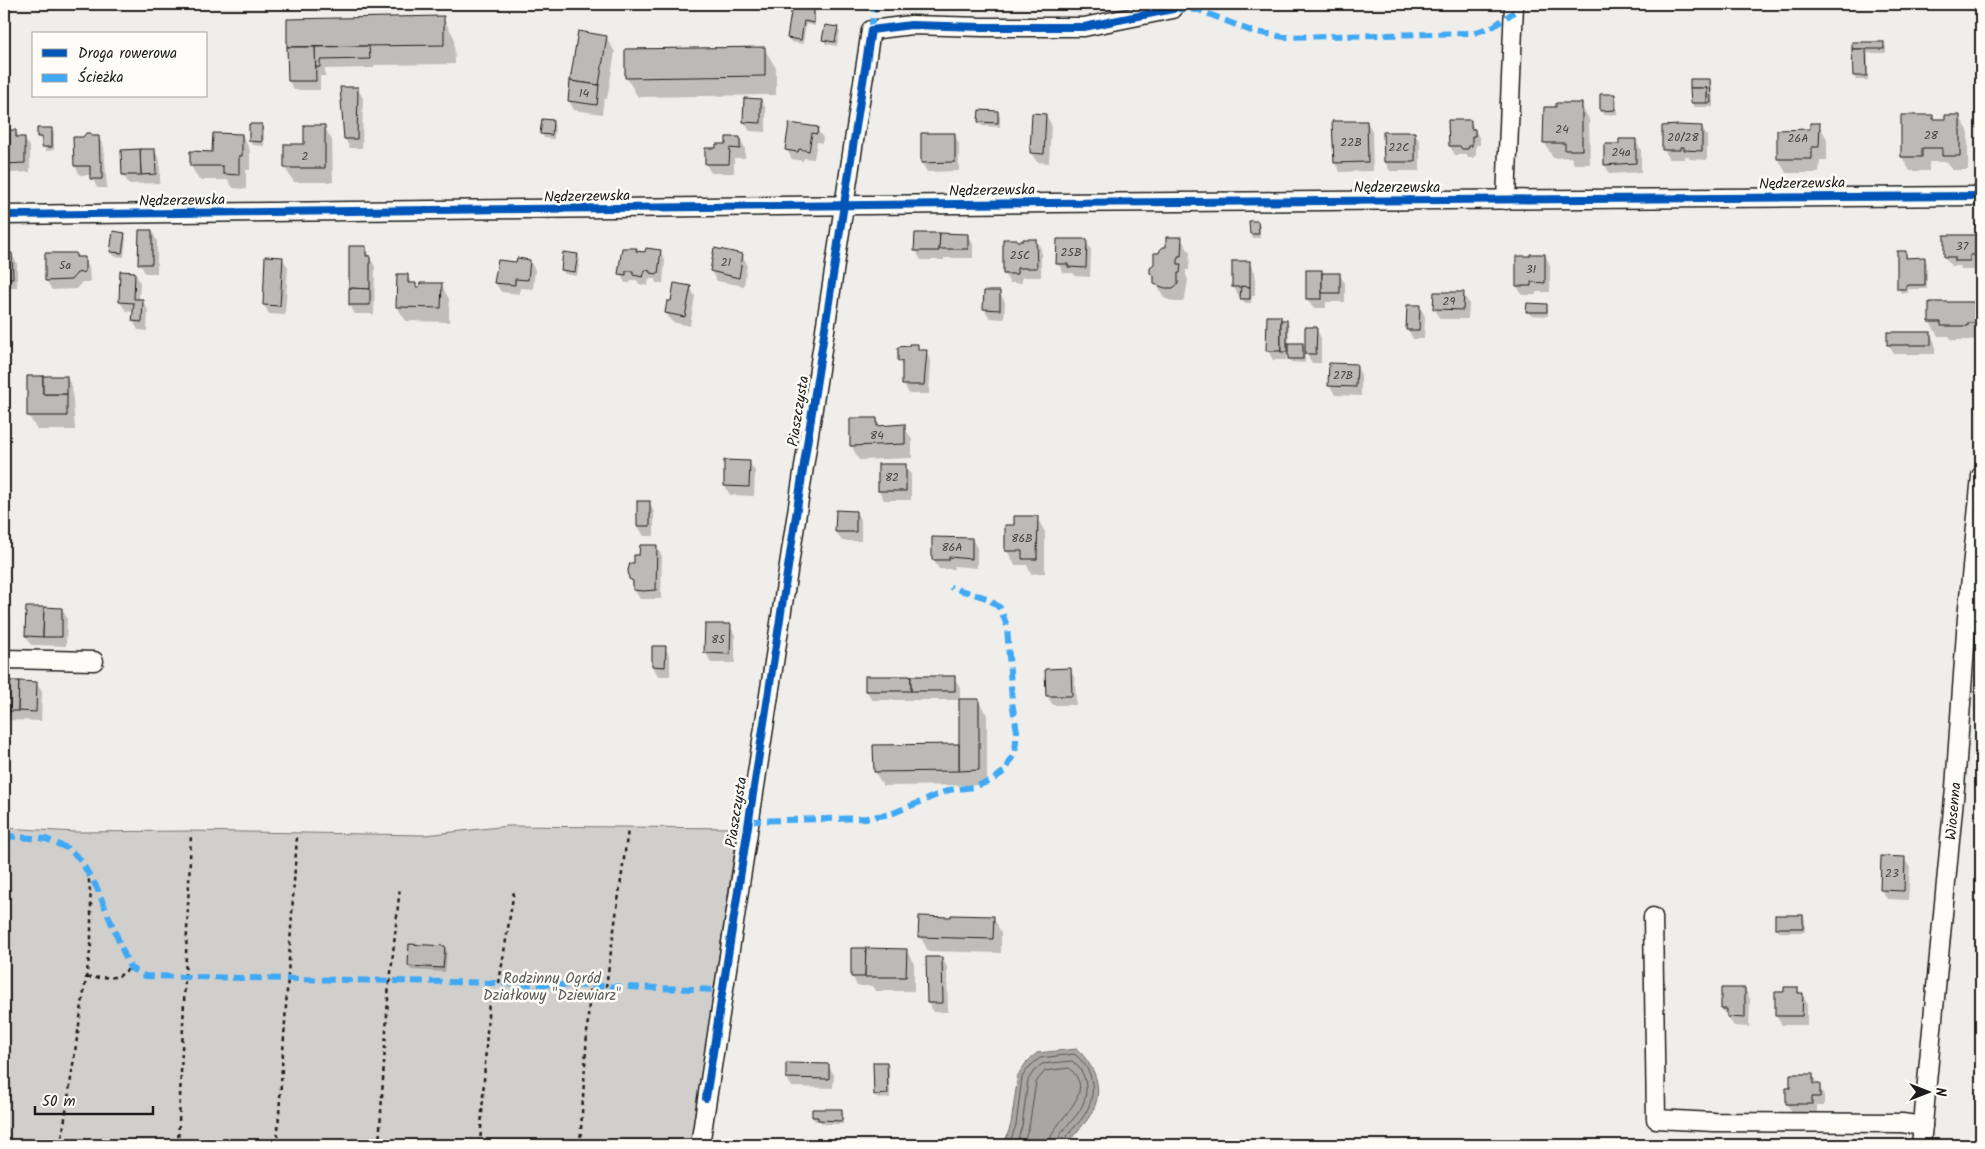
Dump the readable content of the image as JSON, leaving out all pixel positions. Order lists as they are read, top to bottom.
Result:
{
  "streets": {
    "street": ["Nędzerzewska", "Piaszczysta", "Wiosenna"]
  },
  "crossings": [
    ["Nędzerzewska", "Piaszczysta"]
  ],
  "parks": ["Rodzinny Ogród Działkowy \"Dziewiarz\""],
  "house_numbers": [
    "14",
    "24",
    "28",
    "20/28",
    "26A",
    "22B",
    "22C",
    "24a",
    "2",
    "37",
    "25B",
    "25C",
    "21",
    "5a",
    "31",
    "29",
    "27B",
    "84",
    "82",
    "86B",
    "86A",
    "85",
    "23"
  ],
  "legend": ["Droga rowerowa", "Ścieżka"],
  "scale_bar": "50 m",
  "north": "right"
}
